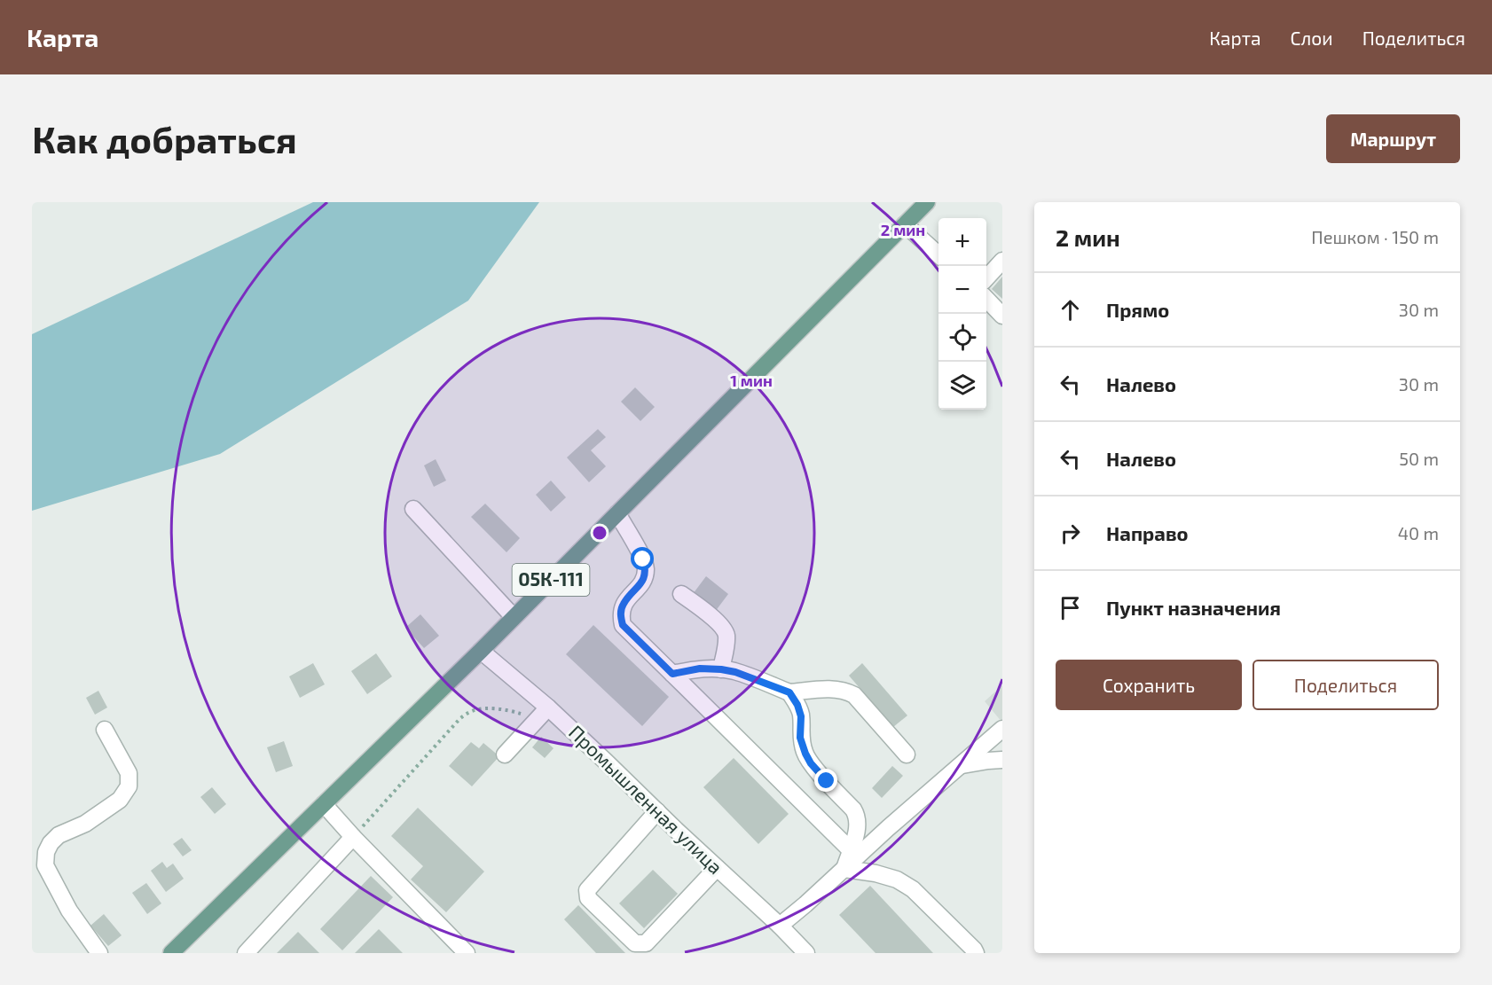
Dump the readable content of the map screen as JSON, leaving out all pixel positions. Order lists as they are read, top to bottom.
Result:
{
  "streets": {
    "main road": ["05К-111"],
    "lane": ["Промышленная улица"]
  },
  "crossings": [
    ["05К-111", "Промышленная улица"]
  ],
  "page": {
    "header": "Карта",
    "nav": ["Карта", "Слои", "Поделиться"],
    "buttons": [
      "Маршрут",
      ["Сохранить", "Поделиться"]
    ],
    "title": "Как добраться",
    "heading": ["2 мин", "Пешком · 150 m"],
    "map_buttons": ["+", "−"],
    "list": [
      ["Прямо", "30 m"],
      ["Налево", "30 m"],
      ["Налево", "50 m"],
      ["Направо", "40 m"],
      "Пункт назначения"
    ]
  },
  "rings": ["2 мин", "1 мин"]
}
